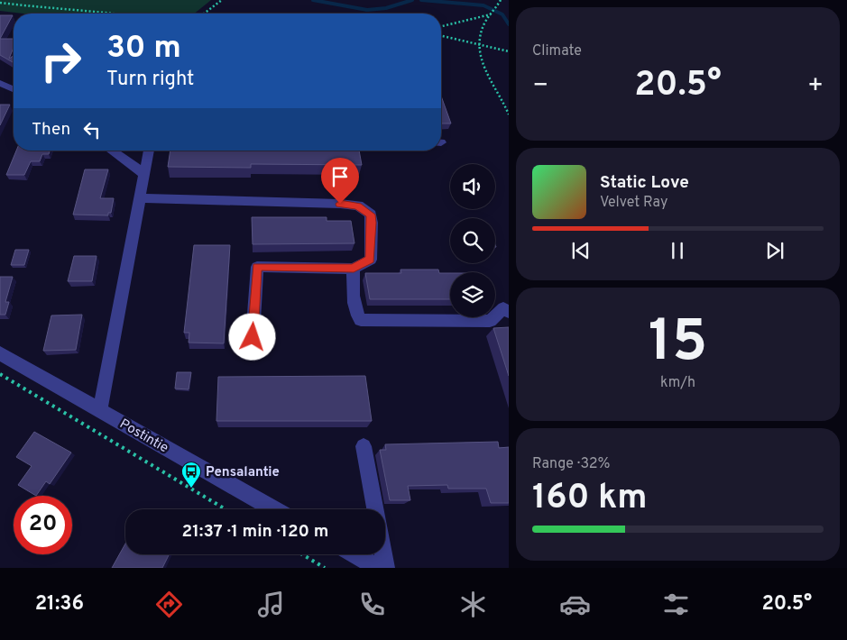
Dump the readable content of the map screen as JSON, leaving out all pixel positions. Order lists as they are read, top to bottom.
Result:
{
  "streets": {
    "street": ["Postintie"]
  },
  "places": {
    "bus stop": ["Pensalantie"]
  },
  "page": {
    "tile": [
      "Climate",
      ["15", "km/h"],
      ["Range · 32%", "160 km"]
    ],
    "turn": ["30 m", "Turn right"],
    "heat": ["−", "20.5°", "+"],
    "then": "Then",
    "song": ["Static Love", "Velvet Ray"],
    "limit": "20",
    "trip": "21:37 · 1 min · 120 m",
    "tabs": ["21:36", "20.5°"]
  }
}
